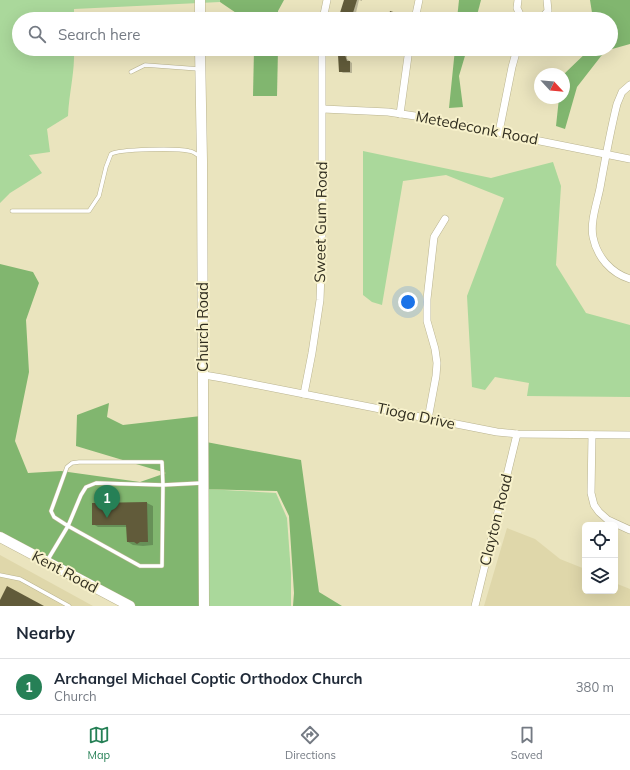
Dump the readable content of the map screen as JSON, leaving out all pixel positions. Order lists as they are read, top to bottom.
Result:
{
  "streets": {
    "street": [
      "Metedeconk Road",
      "Sweet Gum Road",
      "Church Road",
      "Tioga Drive",
      "Clayton Road",
      "Kent Road"
    ]
  },
  "crossings": [
    ["Metedeconk Road", "Sweet Gum Road"],
    ["Sweet Gum Road", "Tioga Drive"],
    ["Church Road", "Tioga Drive"],
    ["Tioga Drive", "Clayton Road"]
  ],
  "north": "bottom right",
  "page": {
    "search": "Search here",
    "pins": "1",
    "heading": "Nearby",
    "list": [
      {
        "mark": "1",
        "name": "Archangel Michael Coptic Orthodox Church",
        "note": "Church",
        "value": "380 m"
      }
    ],
    "nav": ["Map", "Directions", "Saved"]
  }
}
